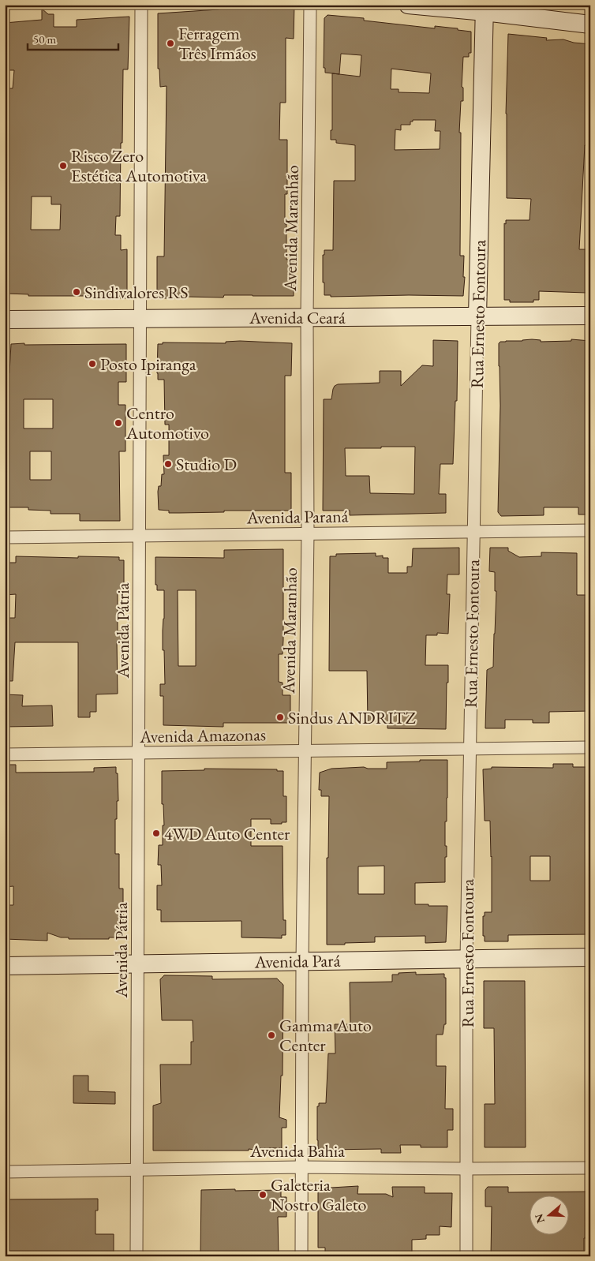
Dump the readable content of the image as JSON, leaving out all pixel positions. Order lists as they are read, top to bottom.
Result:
{
  "streets": {
    "street": [
      "Avenida Maranhão",
      "Rua Ernesto Fontoura",
      "Avenida Ceará",
      "Avenida Paraná",
      "Avenida Pátria",
      "Avenida Amazonas",
      "Avenida Pará",
      "Avenida Bahia"
    ]
  },
  "crossings": [
    ["Avenida Maranhão", "Avenida Ceará"],
    ["Avenida Maranhão", "Avenida Paraná"],
    ["Avenida Maranhão", "Avenida Amazonas"],
    ["Avenida Maranhão", "Avenida Pará"],
    ["Avenida Maranhão", "Avenida Bahia"],
    ["Rua Ernesto Fontoura", "Avenida Ceará"],
    ["Rua Ernesto Fontoura", "Avenida Paraná"],
    ["Rua Ernesto Fontoura", "Avenida Amazonas"],
    ["Rua Ernesto Fontoura", "Avenida Pará"],
    ["Rua Ernesto Fontoura", "Avenida Bahia"],
    ["Avenida Ceará", "Avenida Pátria"],
    ["Avenida Paraná", "Avenida Pátria"],
    ["Avenida Pátria", "Avenida Amazonas"],
    ["Avenida Pátria", "Avenida Pará"],
    ["Avenida Pátria", "Avenida Bahia"]
  ],
  "places": [
    "Ferragem Três Irmãos",
    "Risco Zero Estética Automotiva",
    "Sindivalores RS",
    "Posto Ipiranga",
    "Centro Automotivo",
    "Studio D",
    "Sindus ANDRITZ",
    "4WD Auto Center",
    "Gamma Auto Center",
    "Galeteria Nostro Galeto"
  ],
  "scale_bar": "50 m",
  "north": "left"
}
